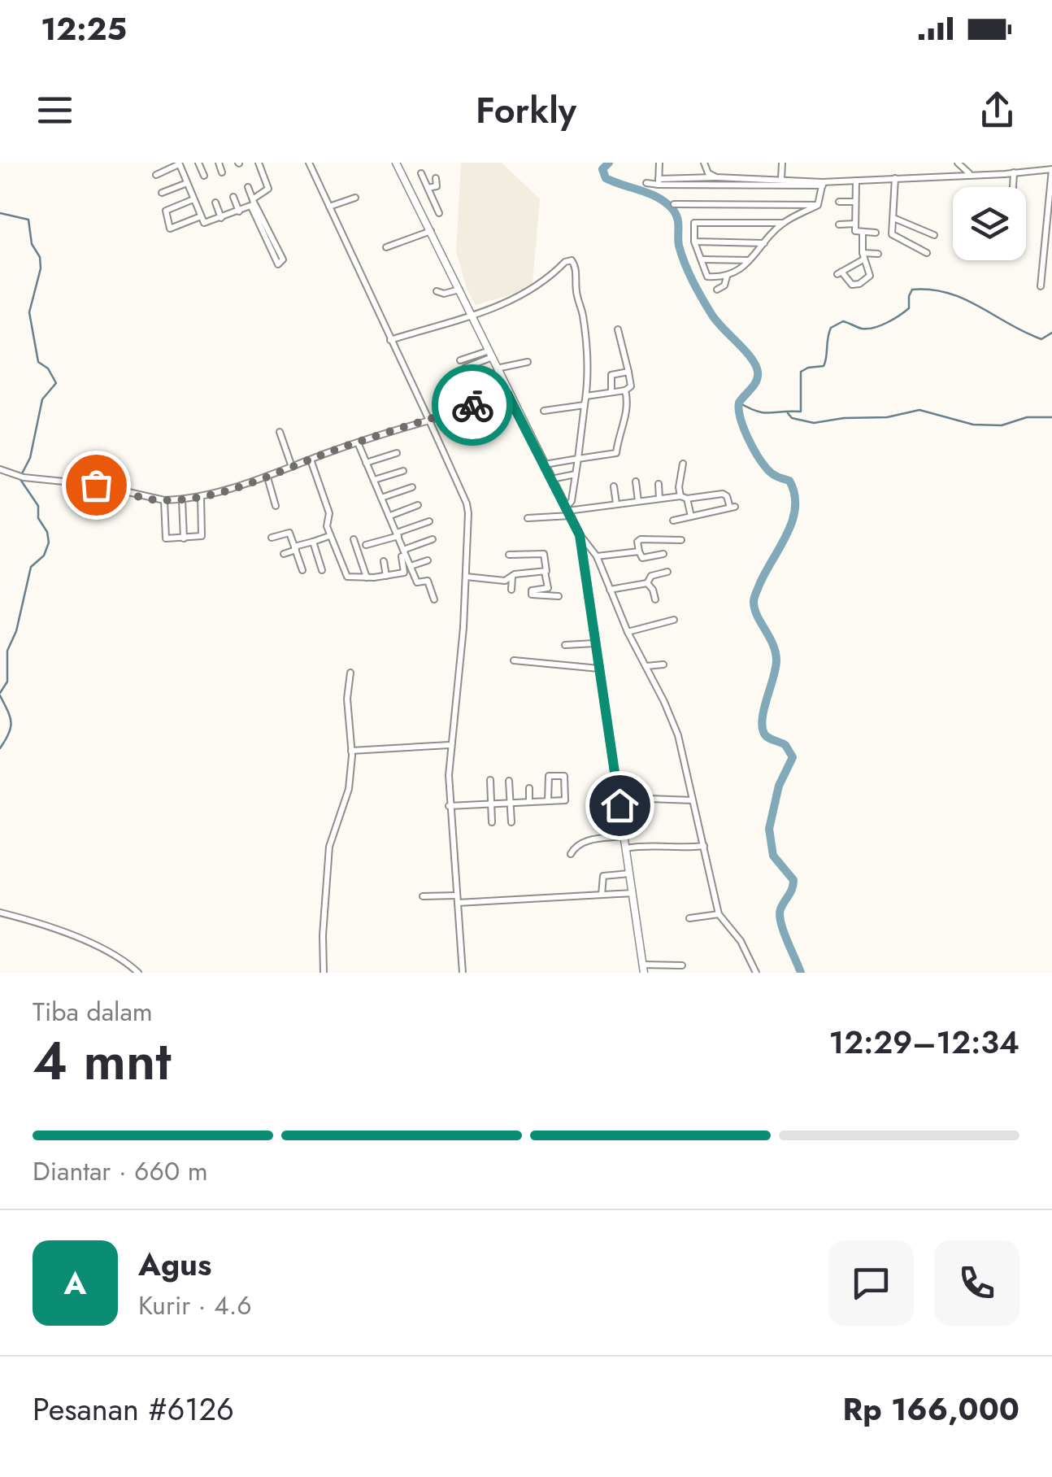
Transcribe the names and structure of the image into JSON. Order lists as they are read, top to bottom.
{
  "page": {
    "status": "12:25",
    "header": "Forkly",
    "heading": ["4 mnt", "Tiba dalam", "12:29–12:34"],
    "panel": [
      "Agus",
      "Kurir · 4.6",
      "Pesanan #6126",
      "Rp 166,000"
    ],
    "bar": "Diantar · 660 m",
    "round": "A"
  }
}
